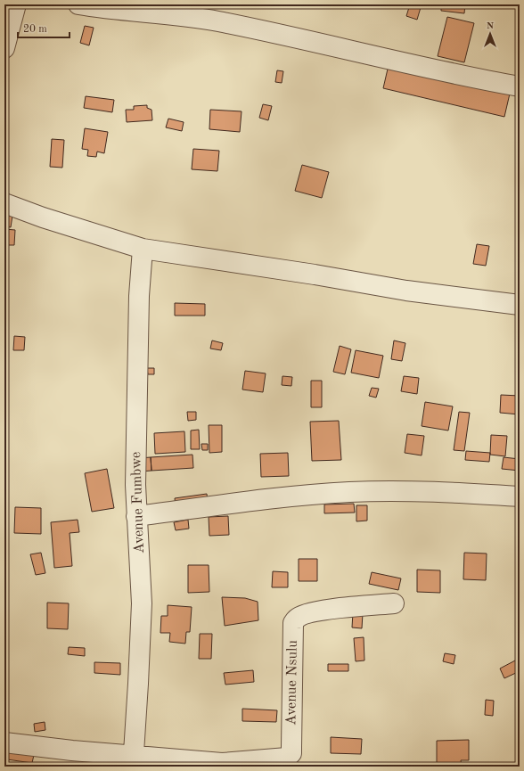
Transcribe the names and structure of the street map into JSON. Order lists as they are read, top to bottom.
{
  "streets": {
    "street": ["Avenue Fumbwe", "Avenue Nsulu"]
  },
  "scale_bar": "20 m",
  "north": "top"
}
